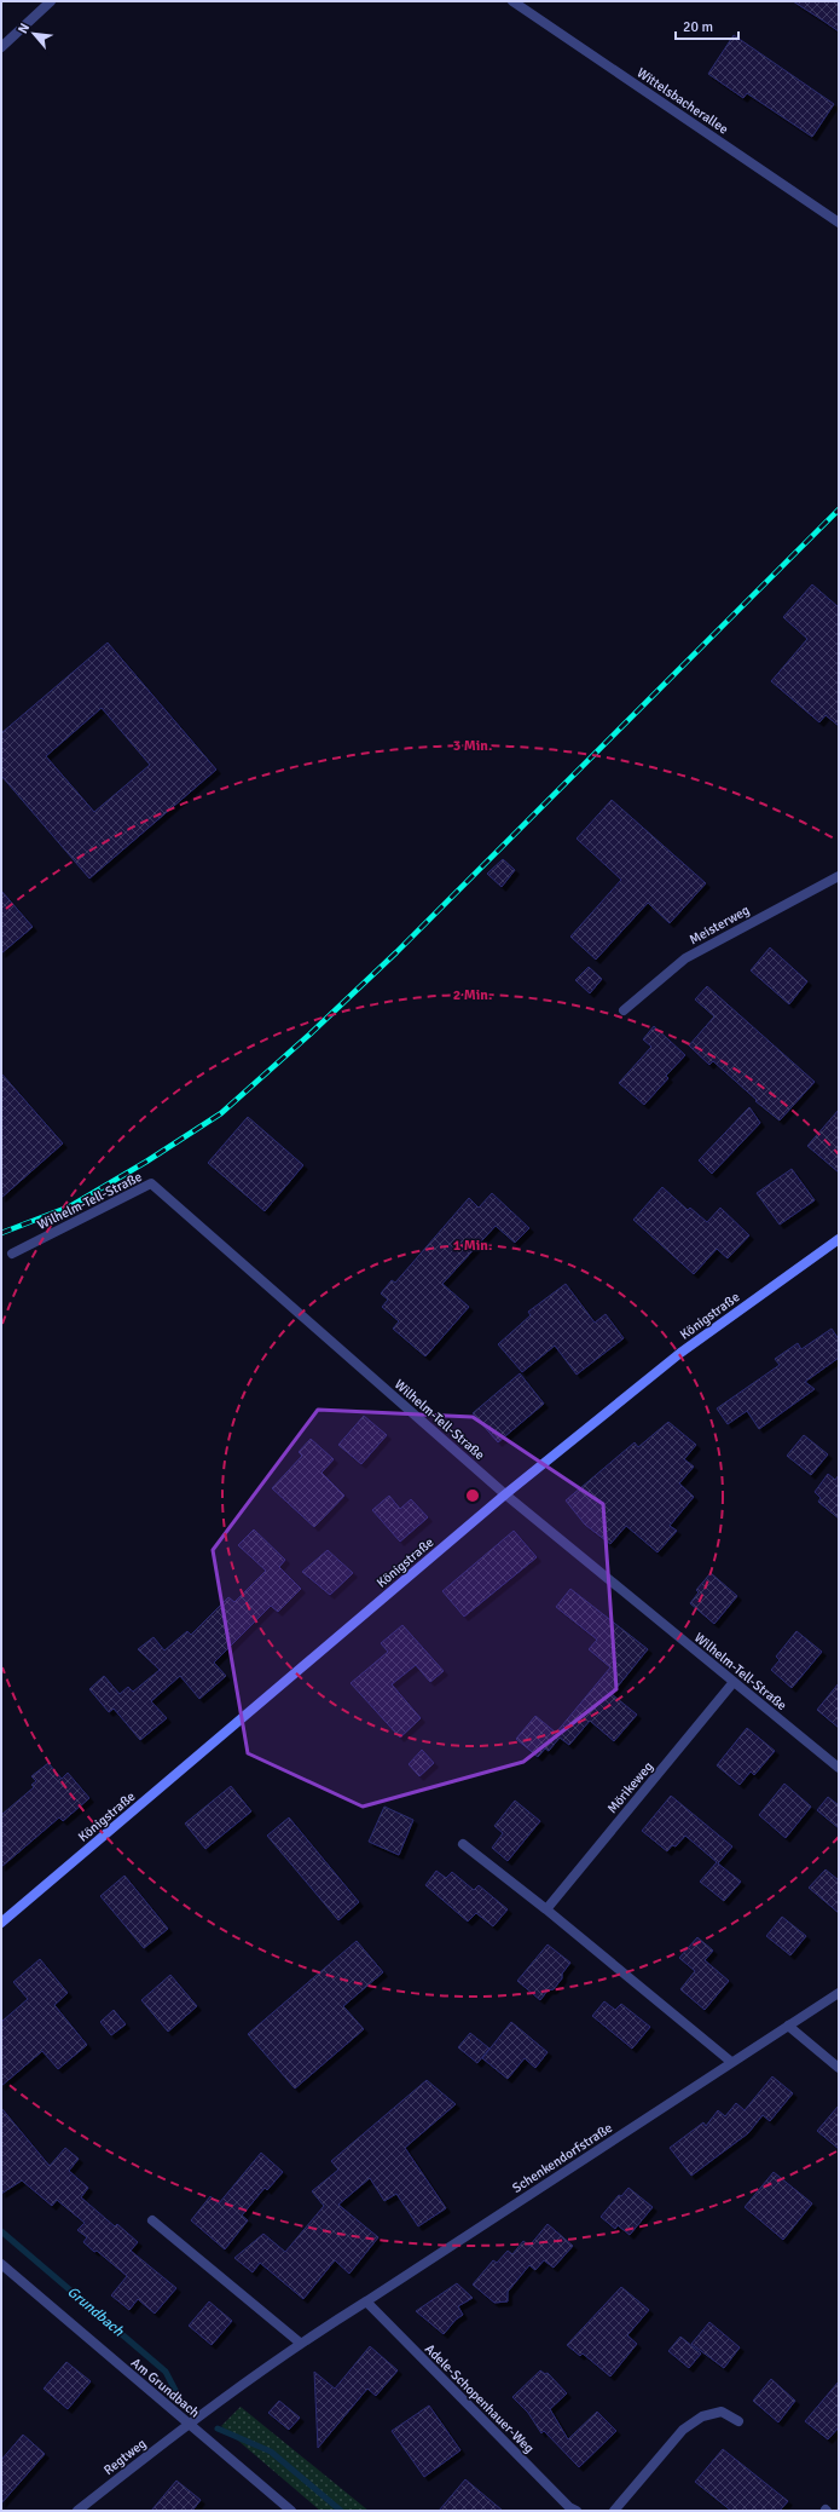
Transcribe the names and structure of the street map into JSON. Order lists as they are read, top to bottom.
{
  "streets": {
    "main road": ["Königstraße"],
    "street": [
      "Wittelsbacherallee",
      "Meisterweg",
      "Wilhelm-Tell-Straße",
      "Mörikeweg",
      "Schenkendorfstraße",
      "Am Grundbach",
      "Adele-Schopenhauer-Weg",
      "Regtweg"
    ]
  },
  "crossings": [
    ["Wilhelm-Tell-Straße", "Königstraße"],
    ["Wilhelm-Tell-Straße", "Mörikeweg"],
    ["Schenkendorfstraße", "Am Grundbach"],
    ["Schenkendorfstraße", "Adele-Schopenhauer-Weg"],
    ["Schenkendorfstraße", "Regtweg"],
    ["Am Grundbach", "Regtweg"]
  ],
  "water": ["Grundbach"],
  "scale_bar": "20 m",
  "north": "top left",
  "rings": ["3 Min.", "2 Min.", "1 Min."]
}
